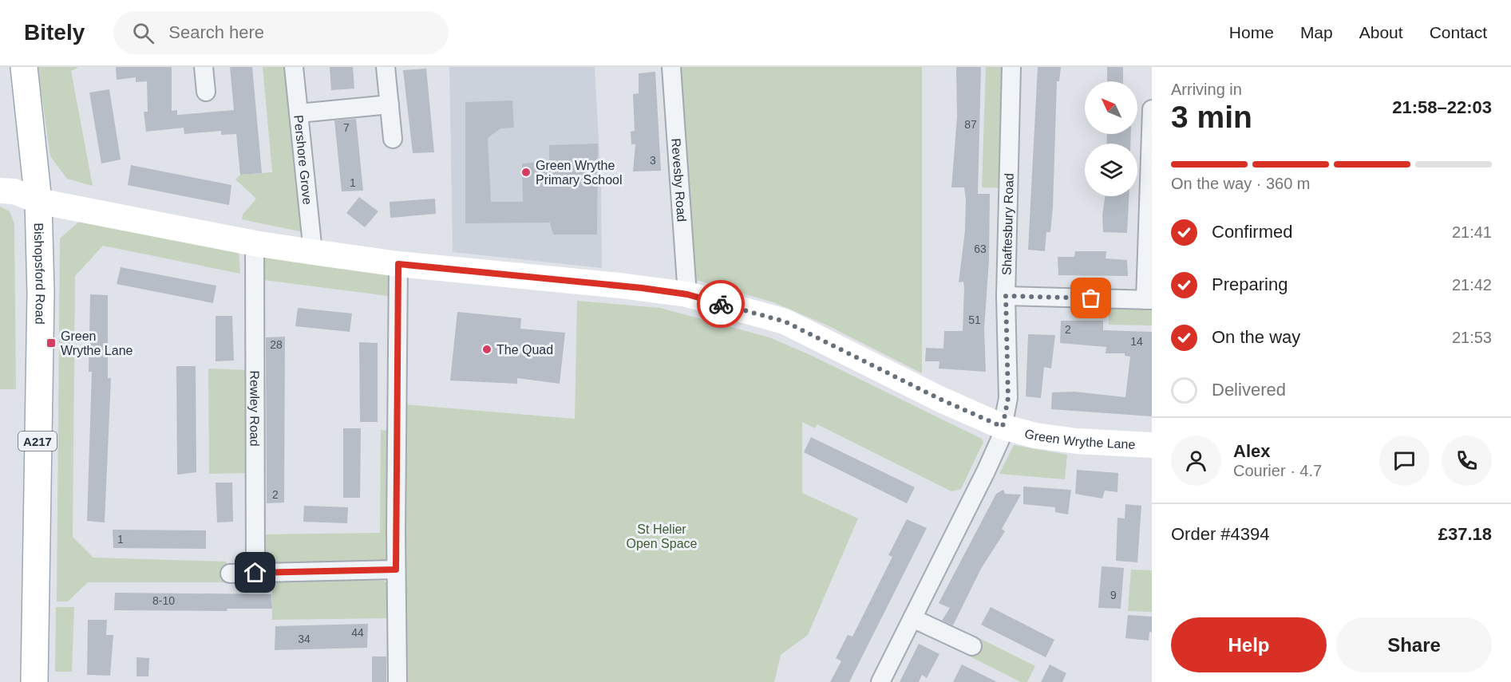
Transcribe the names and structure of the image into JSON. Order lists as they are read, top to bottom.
{
  "streets": {
    "main road": ["Bishopsford Road", "A217"],
    "street": [
      "Pershore Grove",
      "Revesby Road",
      "Shaftesbury Road",
      "Rewley Road",
      "Green Wrythe Lane"
    ]
  },
  "crossings": [
    ["Pershore Grove", "Green Wrythe Lane"],
    ["Revesby Road", "Green Wrythe Lane"],
    ["Shaftesbury Road", "Green Wrythe Lane"],
    ["Bishopsford Road", "Green Wrythe Lane"],
    ["Rewley Road", "Green Wrythe Lane"]
  ],
  "parks": ["St Helier Open Space"],
  "places": {
    "other": ["Green Wrythe Primary School", "The Quad"],
    "transit": ["Green Wrythe Lane"]
  },
  "house_numbers": [
    "87",
    "7",
    "3",
    "1",
    "63",
    "51",
    "2",
    "14",
    "28",
    "2",
    "1",
    "9",
    "8-10",
    "44",
    "34"
  ],
  "north": "top left",
  "page": {
    "header": "Bitely",
    "search": "Search here",
    "nav": [
      "Home",
      "Map",
      "About",
      "Contact"
    ],
    "heading": ["3 min", "Arriving in", "21:58–22:03"],
    "panel": [
      "Alex",
      "Courier · 4.7",
      "Order #4394",
      "£37.18"
    ],
    "bar": "On the way · 360 m",
    "list": [
      ["Confirmed", "21:41"],
      ["Preparing", "21:42"],
      ["On the way", "21:53"],
      "Delivered"
    ],
    "buttons": ["Help", "Share"]
  }
}
